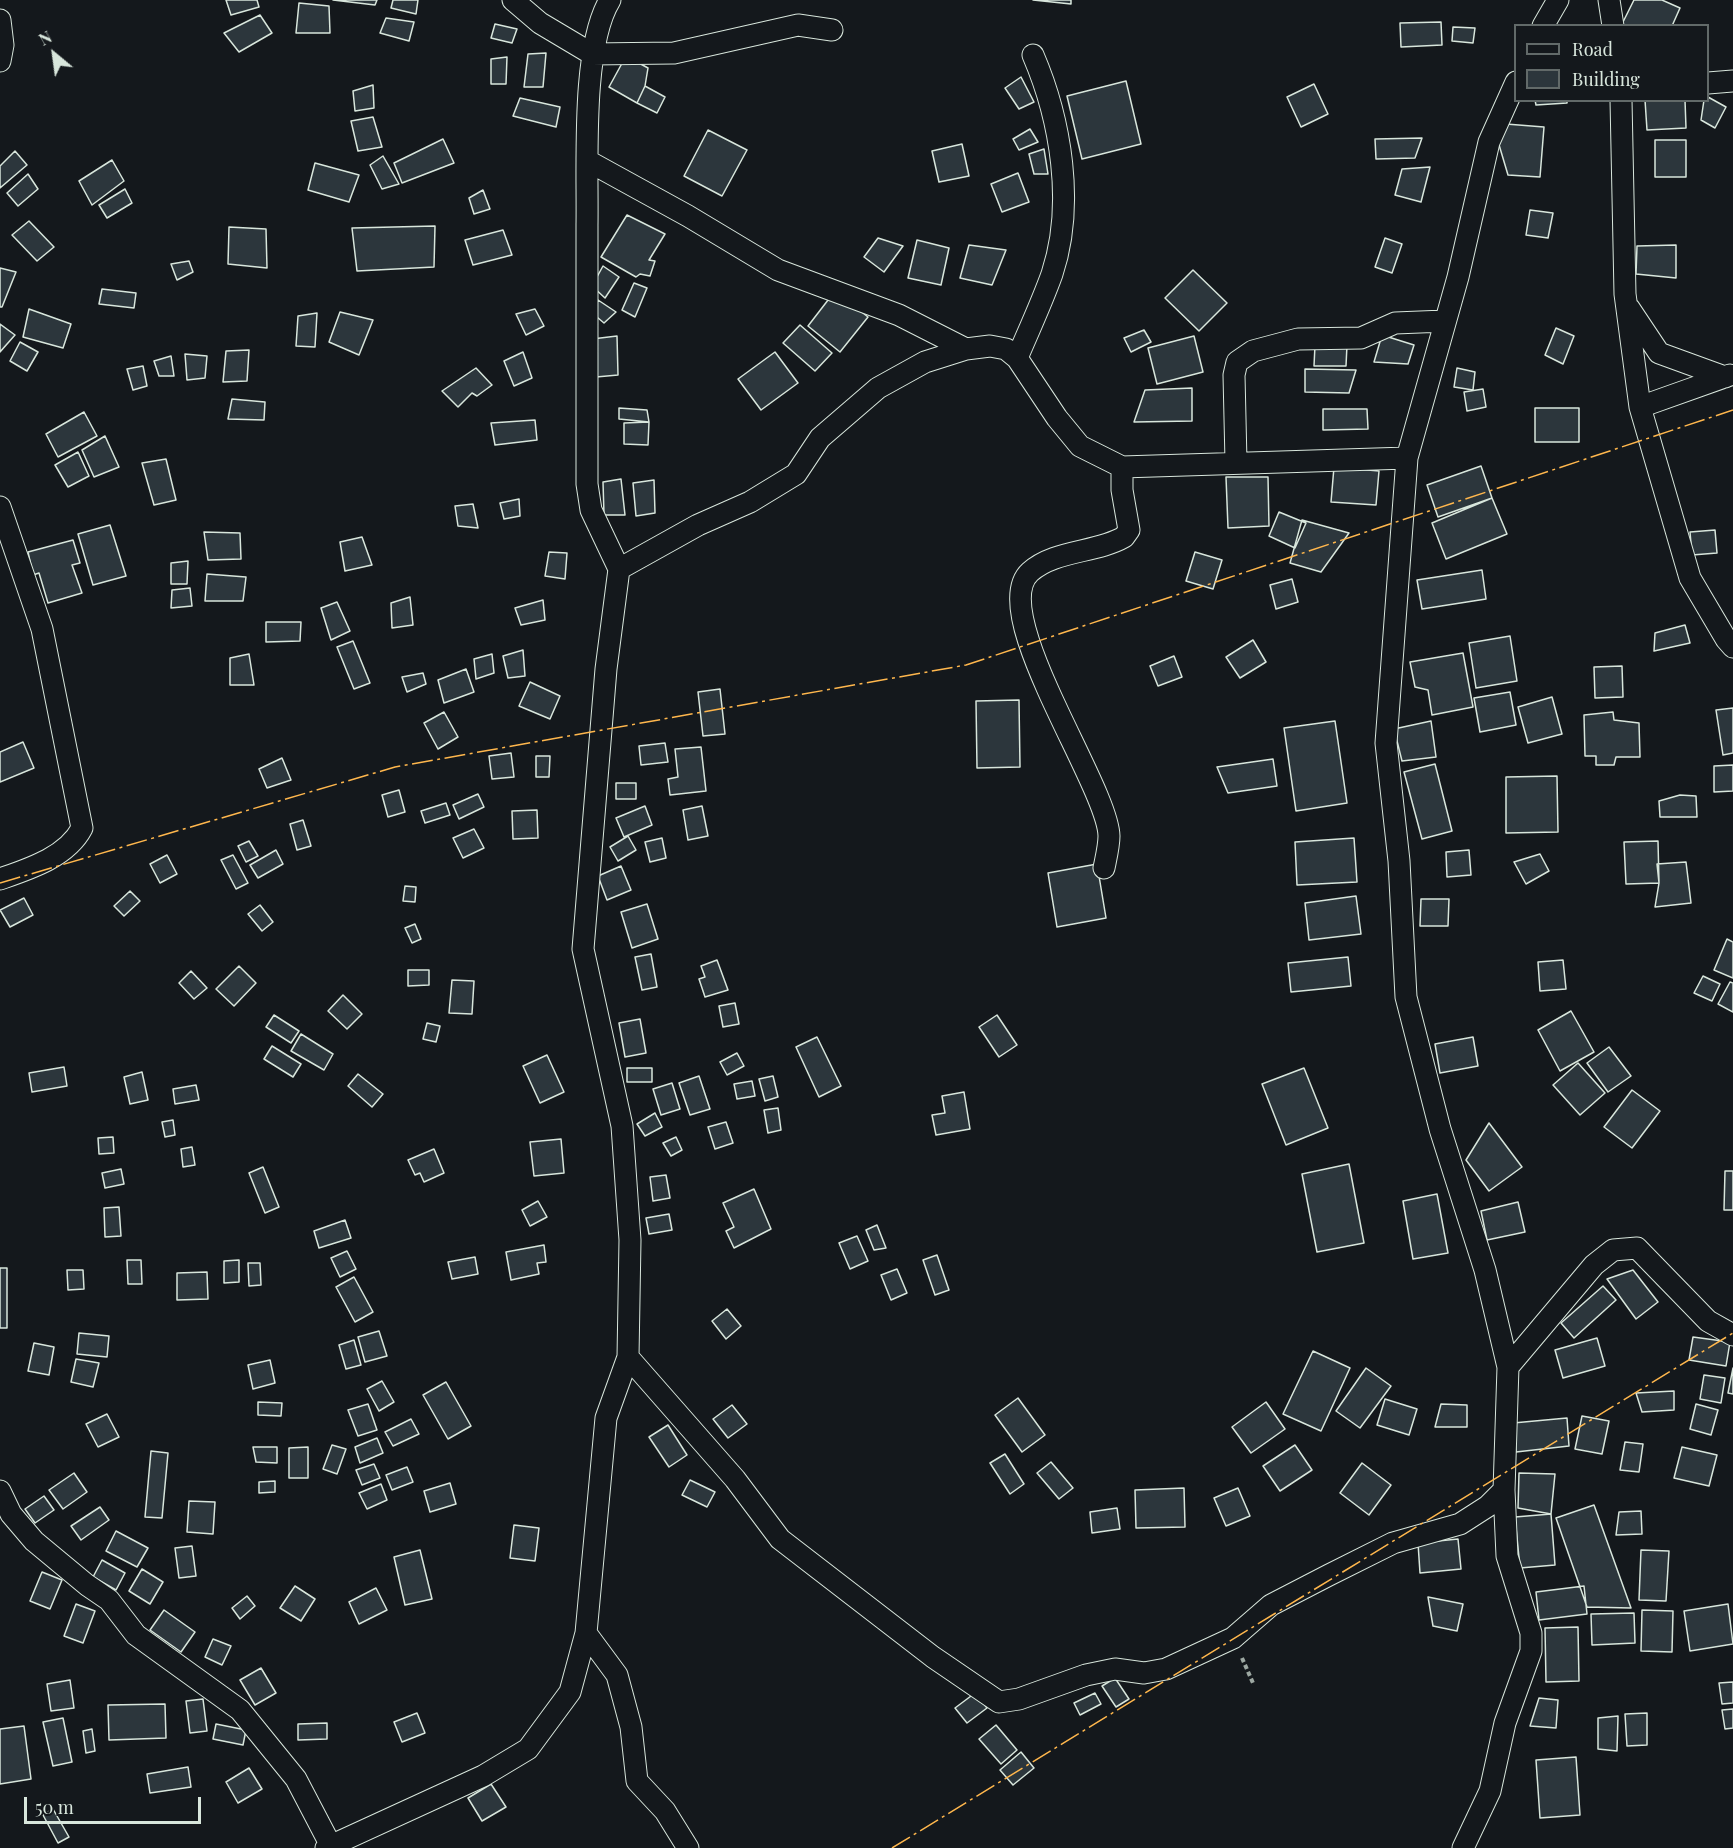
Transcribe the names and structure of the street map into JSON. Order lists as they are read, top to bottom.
{
  "legend": ["Road", "Building"],
  "scale_bar": "50 m",
  "north": "top left"
}
